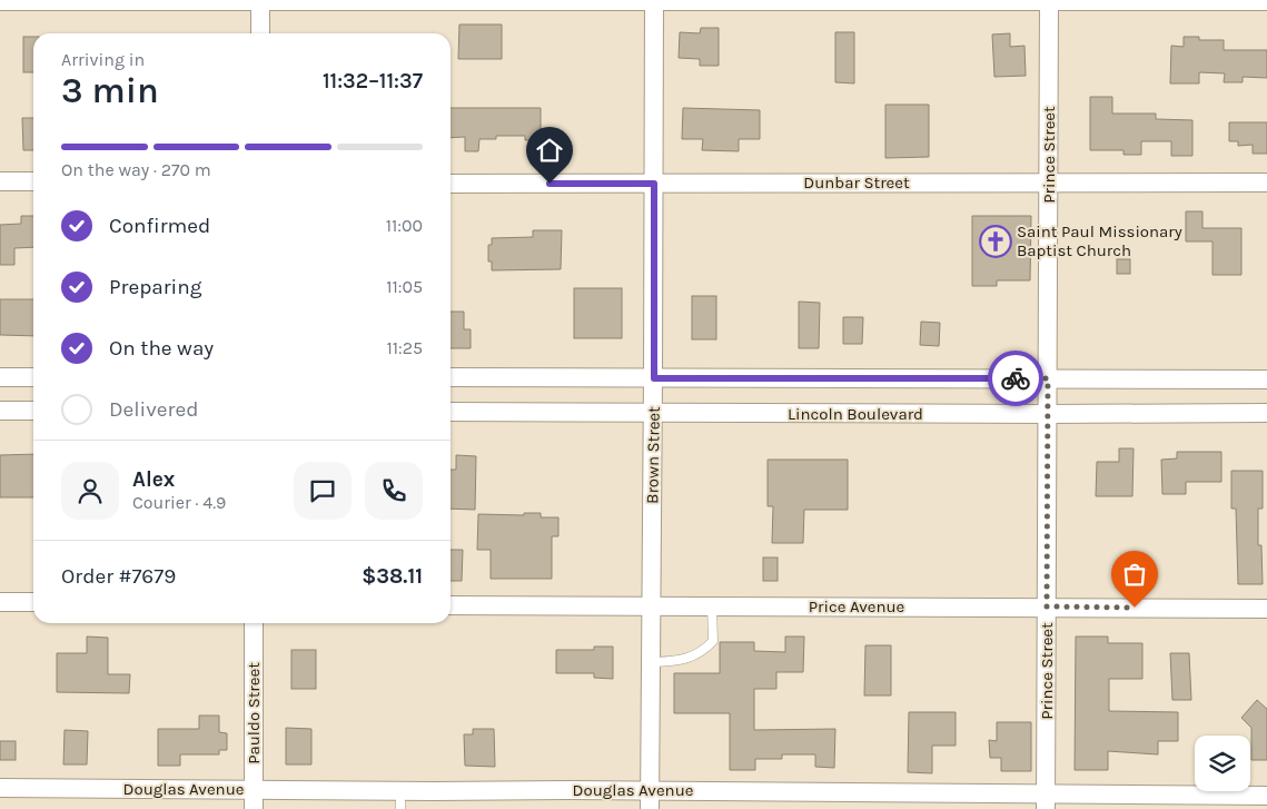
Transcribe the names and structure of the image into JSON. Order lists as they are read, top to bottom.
{
  "streets": {
    "street": [
      "Prince Street",
      "Dunbar Street",
      "Lincoln Boulevard",
      "Brown Street",
      "Price Avenue",
      "Pauldo Street",
      "Douglas Avenue"
    ]
  },
  "crossings": [
    ["Prince Street", "Dunbar Street"],
    ["Prince Street", "Lincoln Boulevard"],
    ["Prince Street", "Price Avenue"],
    ["Prince Street", "Douglas Avenue"],
    ["Dunbar Street", "Brown Street"],
    ["Lincoln Boulevard", "Brown Street"],
    ["Brown Street", "Price Avenue"],
    ["Brown Street", "Douglas Avenue"],
    ["Pauldo Street", "Douglas Avenue"]
  ],
  "places": {
    "church": ["Saint Paul Missionary Baptist Church"]
  },
  "page": {
    "heading": ["3 min", "Arriving in", "11:32–11:37"],
    "panel": [
      "Alex",
      "Courier · 4.9",
      "Order #7679",
      "$38.11"
    ],
    "bar": "On the way · 270 m",
    "list": [
      ["Confirmed", "11:00"],
      ["Preparing", "11:05"],
      ["On the way", "11:25"],
      "Delivered"
    ]
  }
}
